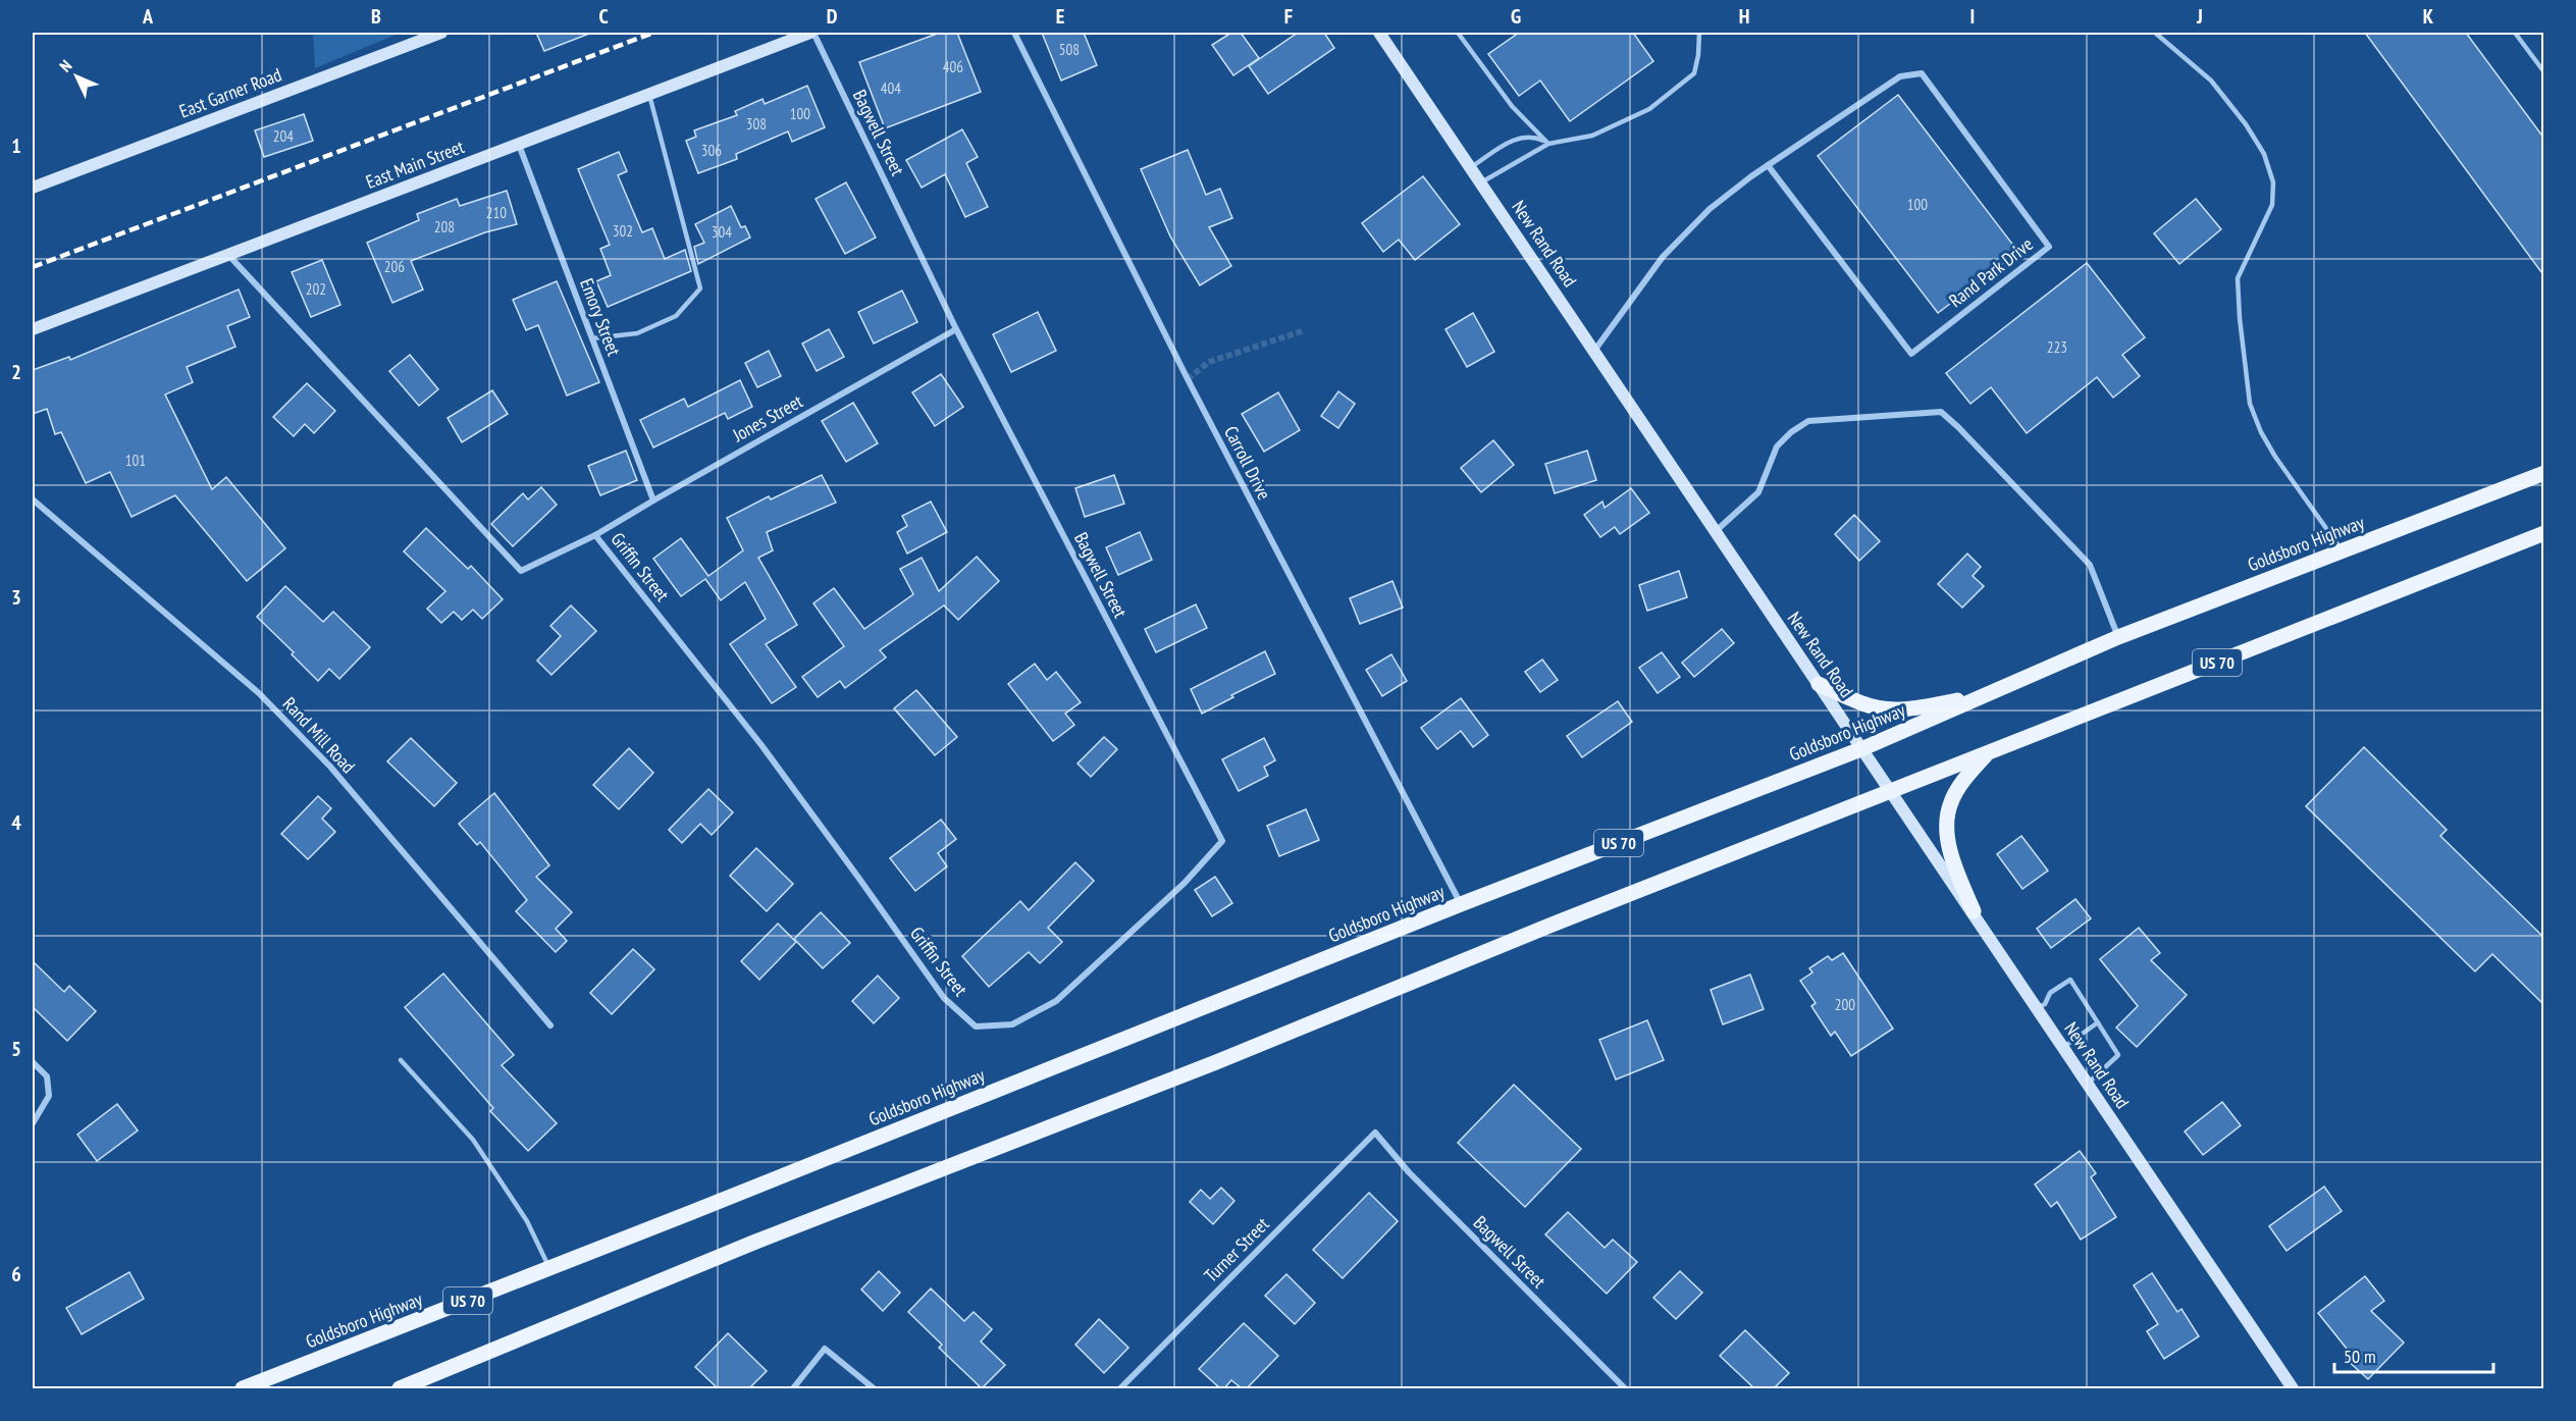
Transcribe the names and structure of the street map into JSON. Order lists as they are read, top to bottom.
{
  "streets": {
    "main road": ["Goldsboro Highway", "US 70"],
    "street": [
      "East Garner Road",
      "Bagwell Street",
      "East Main Street",
      "New Rand Road",
      "Rand Park Drive",
      "Emory Street",
      "Jones Street",
      "Carroll Drive",
      "Griffin Street",
      "Rand Mill Road",
      "Turner Street"
    ]
  },
  "crossings": [
    ["Bagwell Street", "East Main Street"],
    ["Bagwell Street", "Jones Street"],
    ["Bagwell Street", "Griffin Street"],
    ["Bagwell Street", "Turner Street"],
    ["East Main Street", "Emory Street"],
    ["East Main Street", "Griffin Street"],
    ["New Rand Road", "Rand Park Drive"],
    ["New Rand Road", "Goldsboro Highway"],
    ["New Rand Road", "US 70"],
    ["Emory Street", "Jones Street"],
    ["Jones Street", "Griffin Street"],
    ["Carroll Drive", "Goldsboro Highway"]
  ],
  "house_numbers": [
    "508",
    "406",
    "404",
    "100",
    "308",
    "204",
    "306",
    "100",
    "210",
    "208",
    "302",
    "304",
    "206",
    "202",
    "223",
    "101",
    "200"
  ],
  "scale_bar": "50 m",
  "north": "top left",
  "grid": {
    "columns": [
      "A",
      "B",
      "C",
      "D",
      "E",
      "F",
      "G",
      "H",
      "I",
      "J",
      "K"
    ],
    "rows": [
      "1",
      "2",
      "3",
      "4",
      "5",
      "6"
    ]
  }
}
